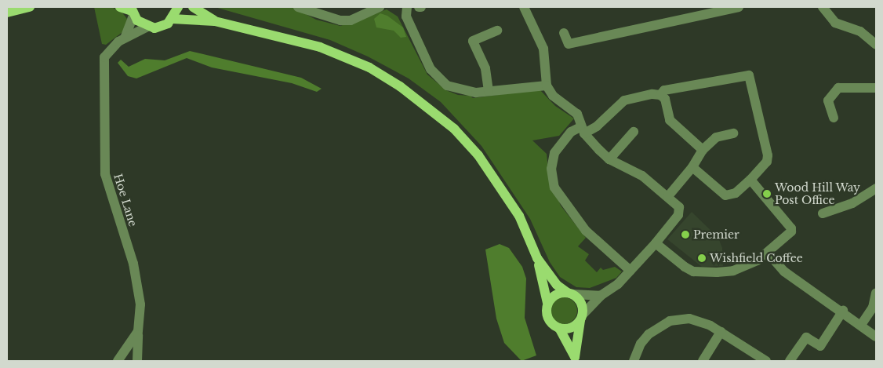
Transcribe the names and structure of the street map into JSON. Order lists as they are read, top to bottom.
{
  "streets": {
    "street": ["Hoe Lane"]
  },
  "places": ["Wood Hill Way Post Office", "Premier", "Wishfield Coffee"]
}
